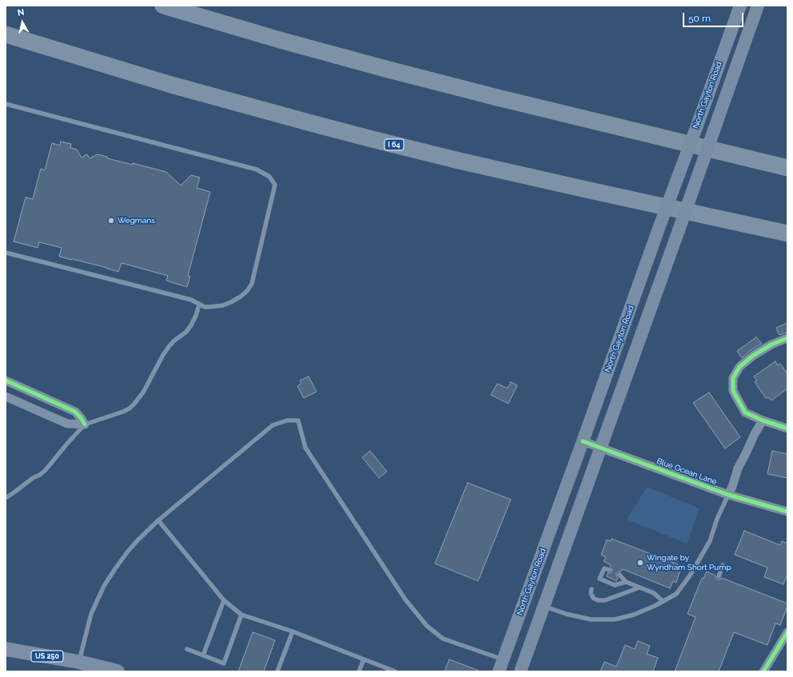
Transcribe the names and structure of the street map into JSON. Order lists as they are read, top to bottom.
{
  "streets": {
    "highway": ["I 64"],
    "main road": ["North Gayton Road", "US 250"],
    "street": ["Blue Ocean Lane"]
  },
  "crossings": [
    ["North Gayton Road", "Blue Ocean Lane"]
  ],
  "places": ["Wegmans", "Wingate by Wyndham Short Pump"],
  "scale_bar": "50 m",
  "north": "top"
}
